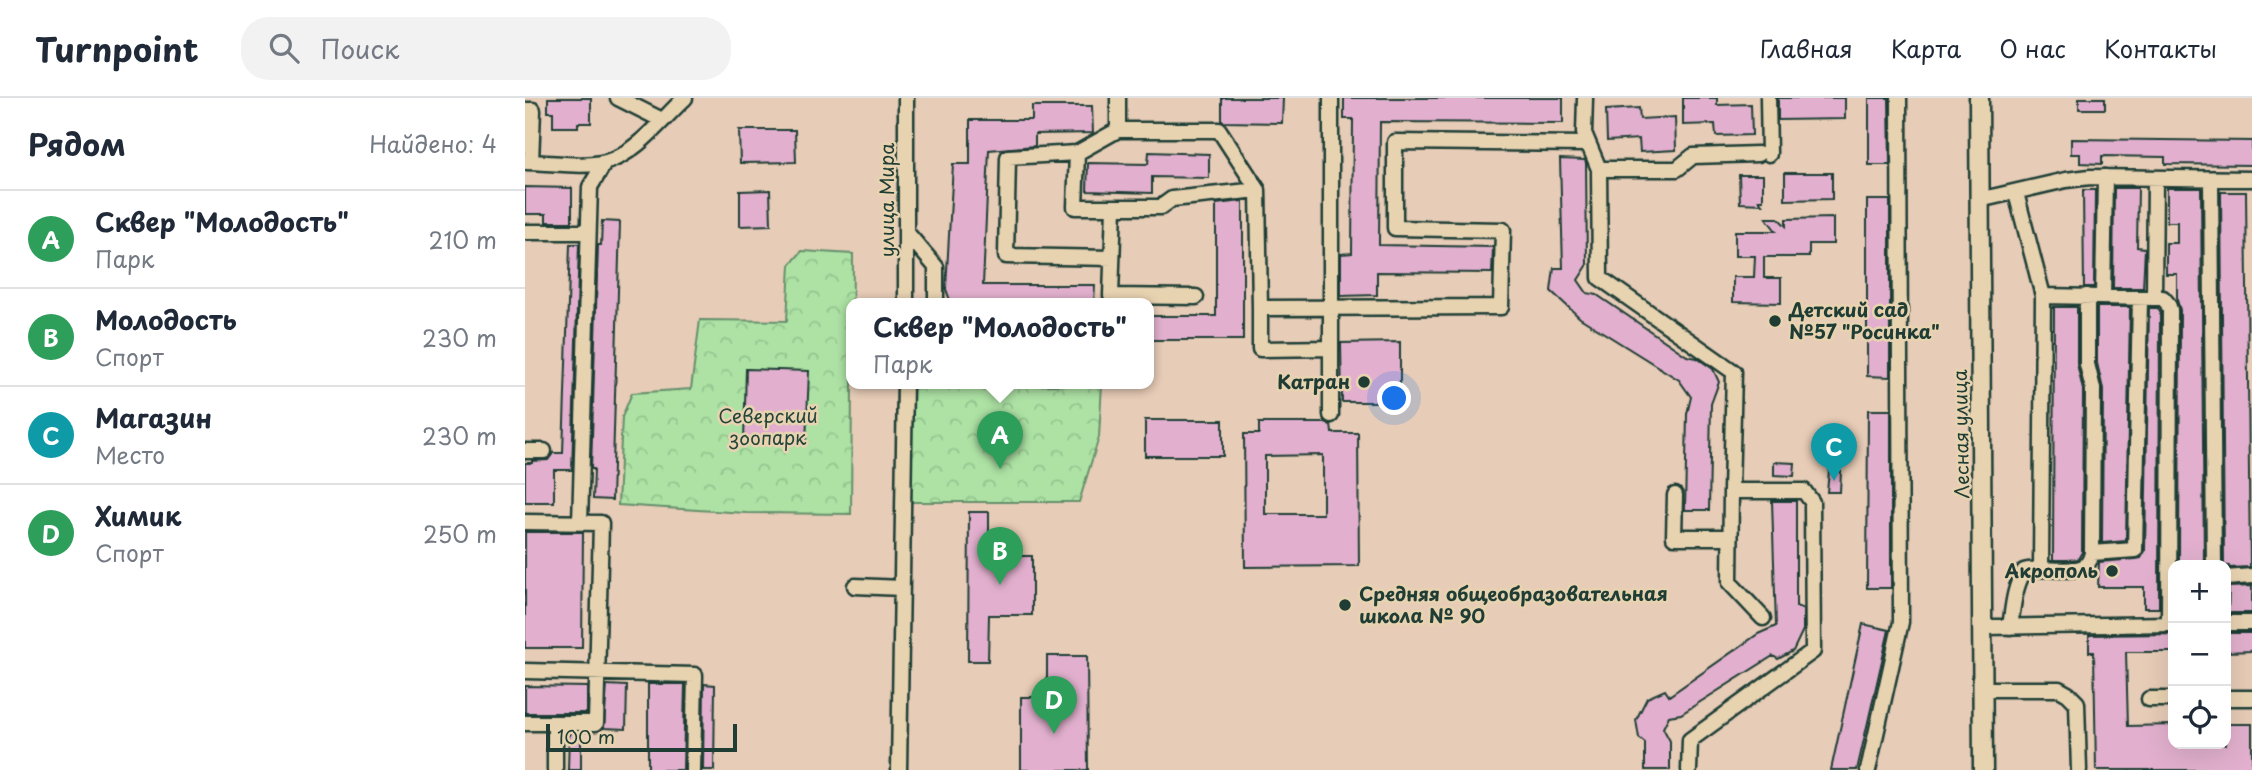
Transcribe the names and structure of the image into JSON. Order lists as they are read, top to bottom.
{
  "streets": {
    "main road": ["Лесная улица"],
    "street": ["улица Мира"]
  },
  "parks": ["Северский зоопарк"],
  "places": [
    "Детский сад №57 \"Росинка\"",
    "Катран",
    "Акрополь",
    "Средняя общеобразовательная школа № 90"
  ],
  "scale_bar": "100 m",
  "page": {
    "header": "Turnpoint",
    "search": "Поиск",
    "nav": [
      "Главная",
      "Карта",
      "О нас",
      "Контакты"
    ],
    "heading": ["Рядом", "Найдено: 4"],
    "list": [
      {
        "mark": "A",
        "name": "Сквер \"Молодость\"",
        "note": "Парк",
        "value": "210 m"
      },
      {
        "mark": "B",
        "name": "Молодость",
        "note": "Спорт",
        "value": "230 m"
      },
      {
        "mark": "C",
        "name": "Магазин",
        "note": "Место",
        "value": "230 m"
      },
      {
        "mark": "D",
        "name": "Химик",
        "note": "Спорт",
        "value": "250 m"
      }
    ],
    "popup": ["Сквер \"Молодость\"", "Парк"],
    "pins": [
      "A",
      "C",
      "B",
      "D"
    ],
    "map_buttons": ["+", "−"],
    "scale": "100 m"
  }
}
